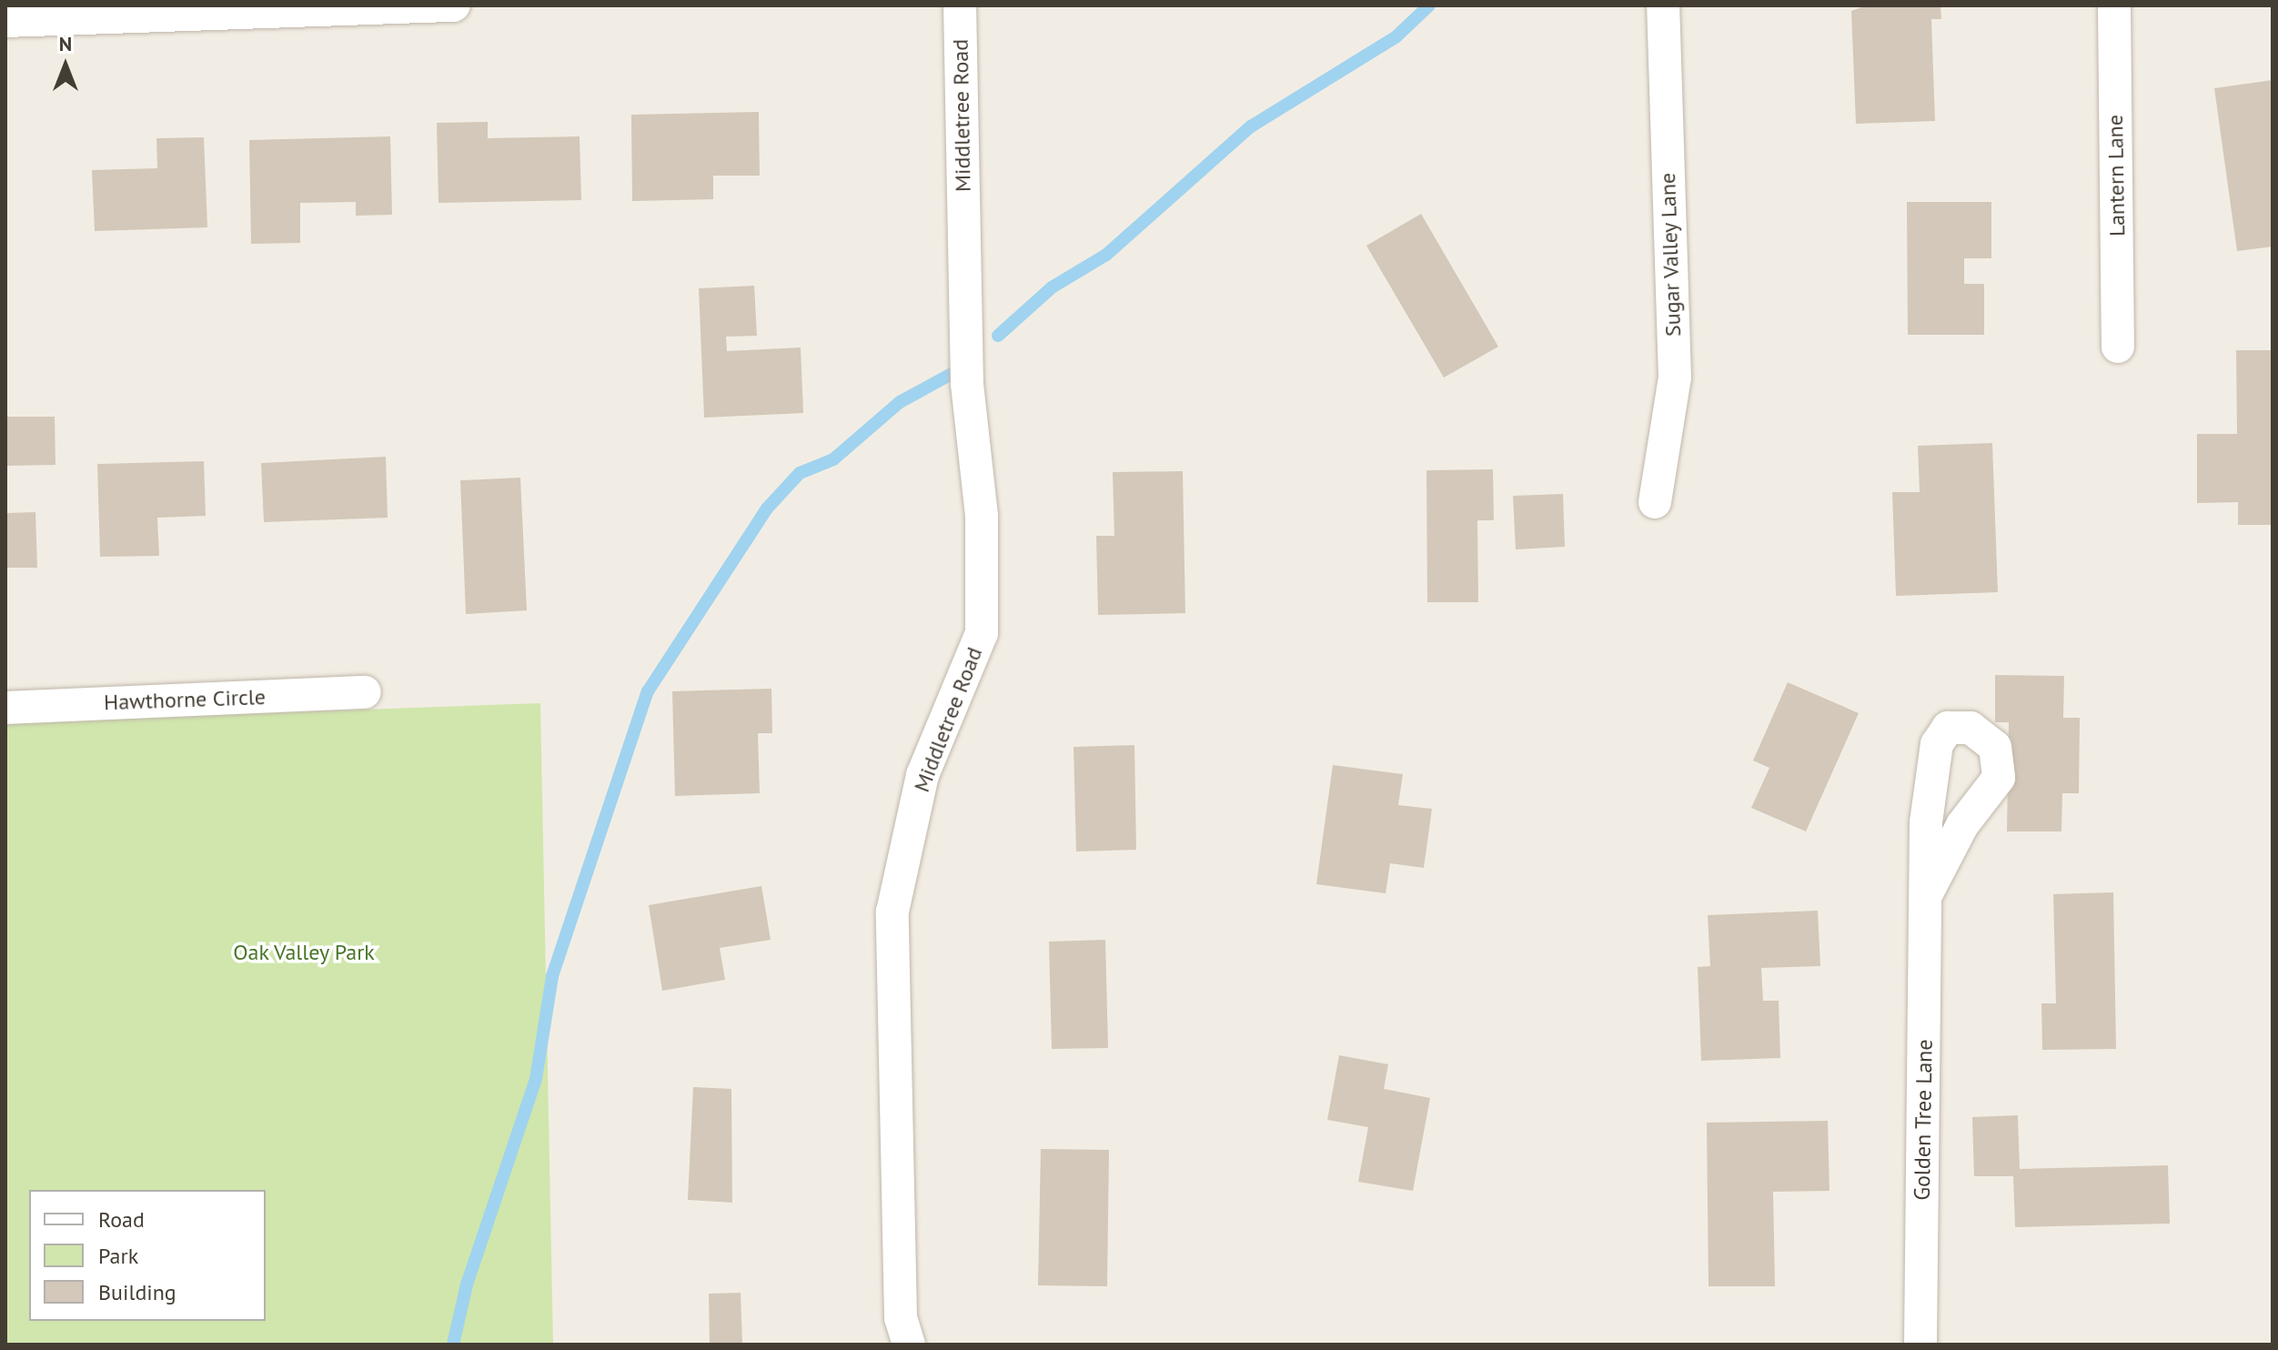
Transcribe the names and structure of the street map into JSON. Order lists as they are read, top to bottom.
{
  "streets": {
    "street": [
      "Middletree Road",
      "Lantern Lane",
      "Sugar Valley Lane",
      "Hawthorne Circle",
      "Golden Tree Lane"
    ]
  },
  "parks": ["Oak Valley Park"],
  "legend": ["Road", "Park", "Building"],
  "north": "top"
}
